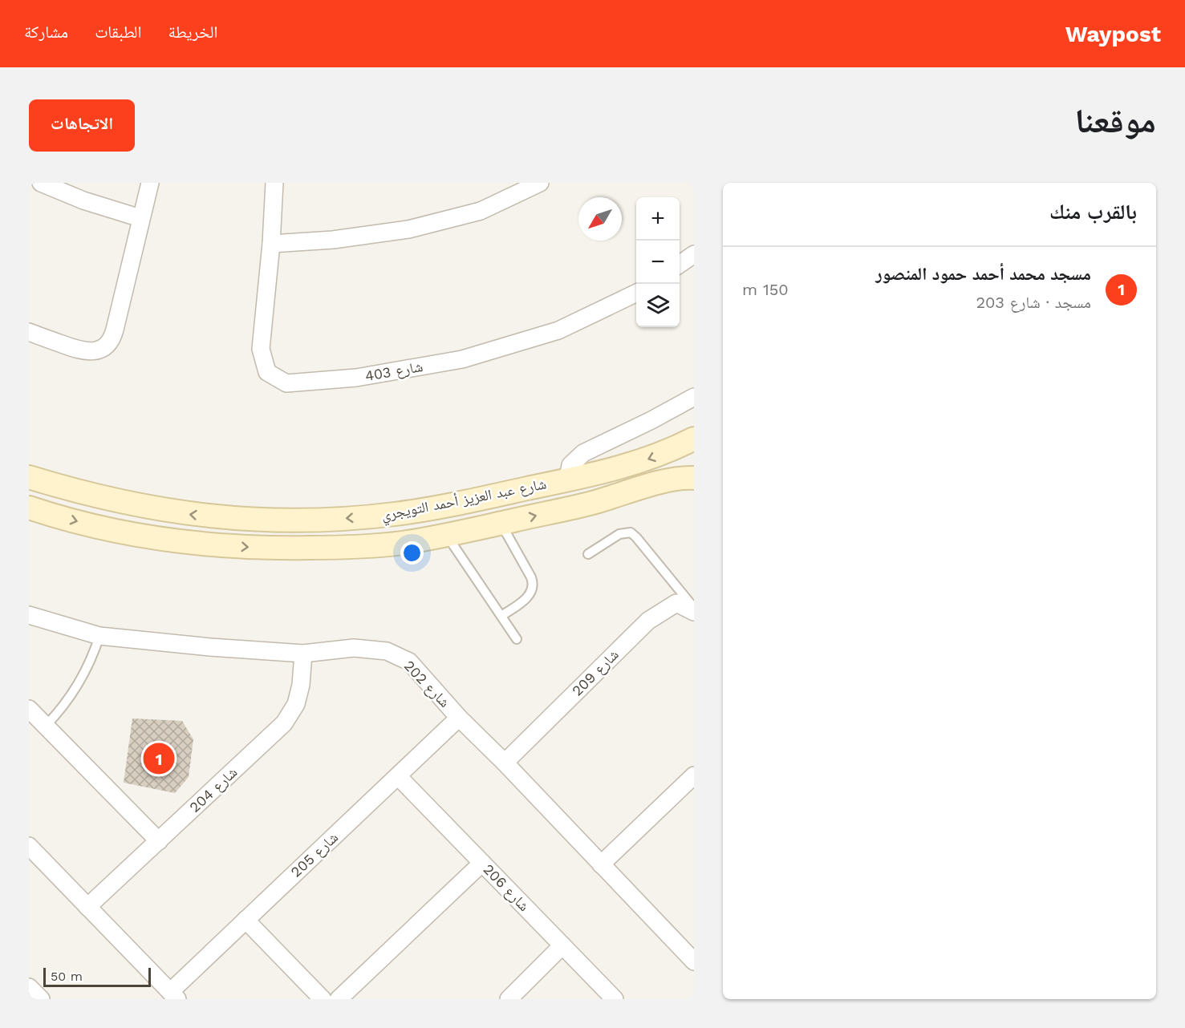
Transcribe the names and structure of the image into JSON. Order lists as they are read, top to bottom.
{
  "streets": {
    "street": [
      "شارع 403",
      "شارع عبد العزيز أحمد التويجري",
      "شارع 209",
      "شارع 202",
      "شارع 204",
      "شارع 205",
      "شارع 206"
    ]
  },
  "crossings": [
    ["شارع 209", "شارع 202"],
    ["شارع 202", "شارع 204"],
    ["شارع 202", "شارع 205"],
    ["شارع 205", "شارع 206"]
  ],
  "scale_bar": "50 m",
  "north": "bottom left",
  "page": {
    "header": "Waypost",
    "nav": ["الخريطة", "الطبقات", "مشاركة"],
    "title": "موقعنا",
    "buttons": "الاتجاهات",
    "heading": "بالقرب منك",
    "map_buttons": ["+", "−"],
    "list": [
      {
        "mark": "1",
        "name": "مسجد محمد أحمد حمود المنصور",
        "note": "مسجد · شارع 203",
        "value": "150 m"
      }
    ],
    "pins": "1",
    "scale": "50 m"
  }
}
